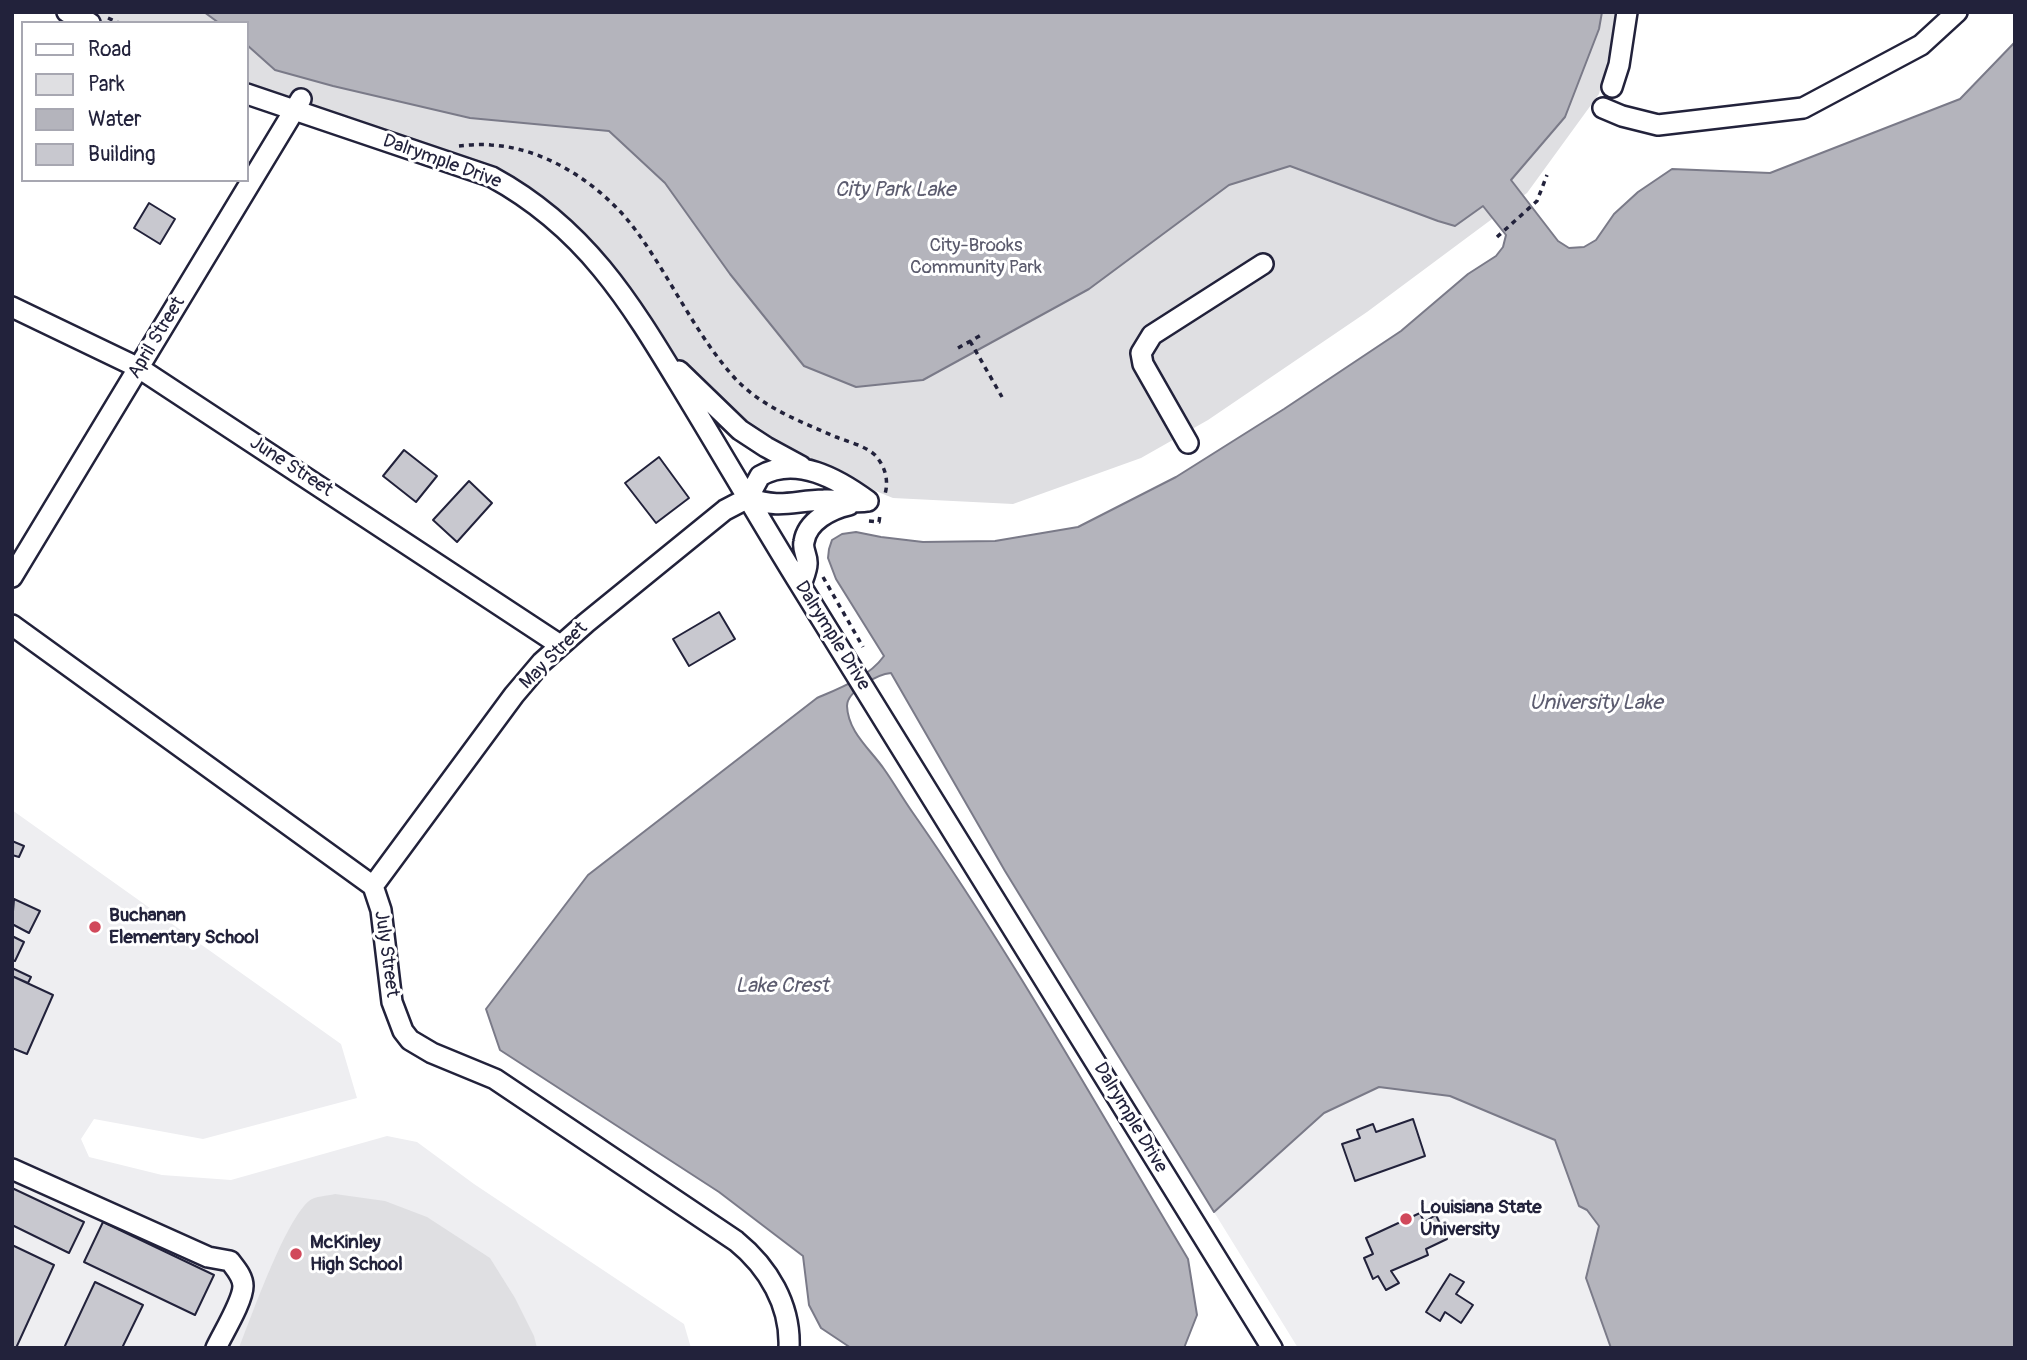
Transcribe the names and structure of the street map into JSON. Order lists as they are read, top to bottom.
{
  "streets": {
    "street": [
      "Dalrymple Drive",
      "April Street",
      "June Street",
      "May Street",
      "July Street"
    ]
  },
  "crossings": [
    ["Dalrymple Drive", "April Street"],
    ["Dalrymple Drive", "May Street"],
    ["April Street", "June Street"],
    ["June Street", "May Street"],
    ["May Street", "July Street"]
  ],
  "water": ["City Park Lake", "University Lake", "Lake Crest"],
  "parks": ["City-Brooks Community Park"],
  "places": ["Buchanan Elementary School", "Louisiana State University", "McKinley High School"],
  "legend": [
    "Road",
    "Park",
    "Water",
    "Building"
  ]
}
